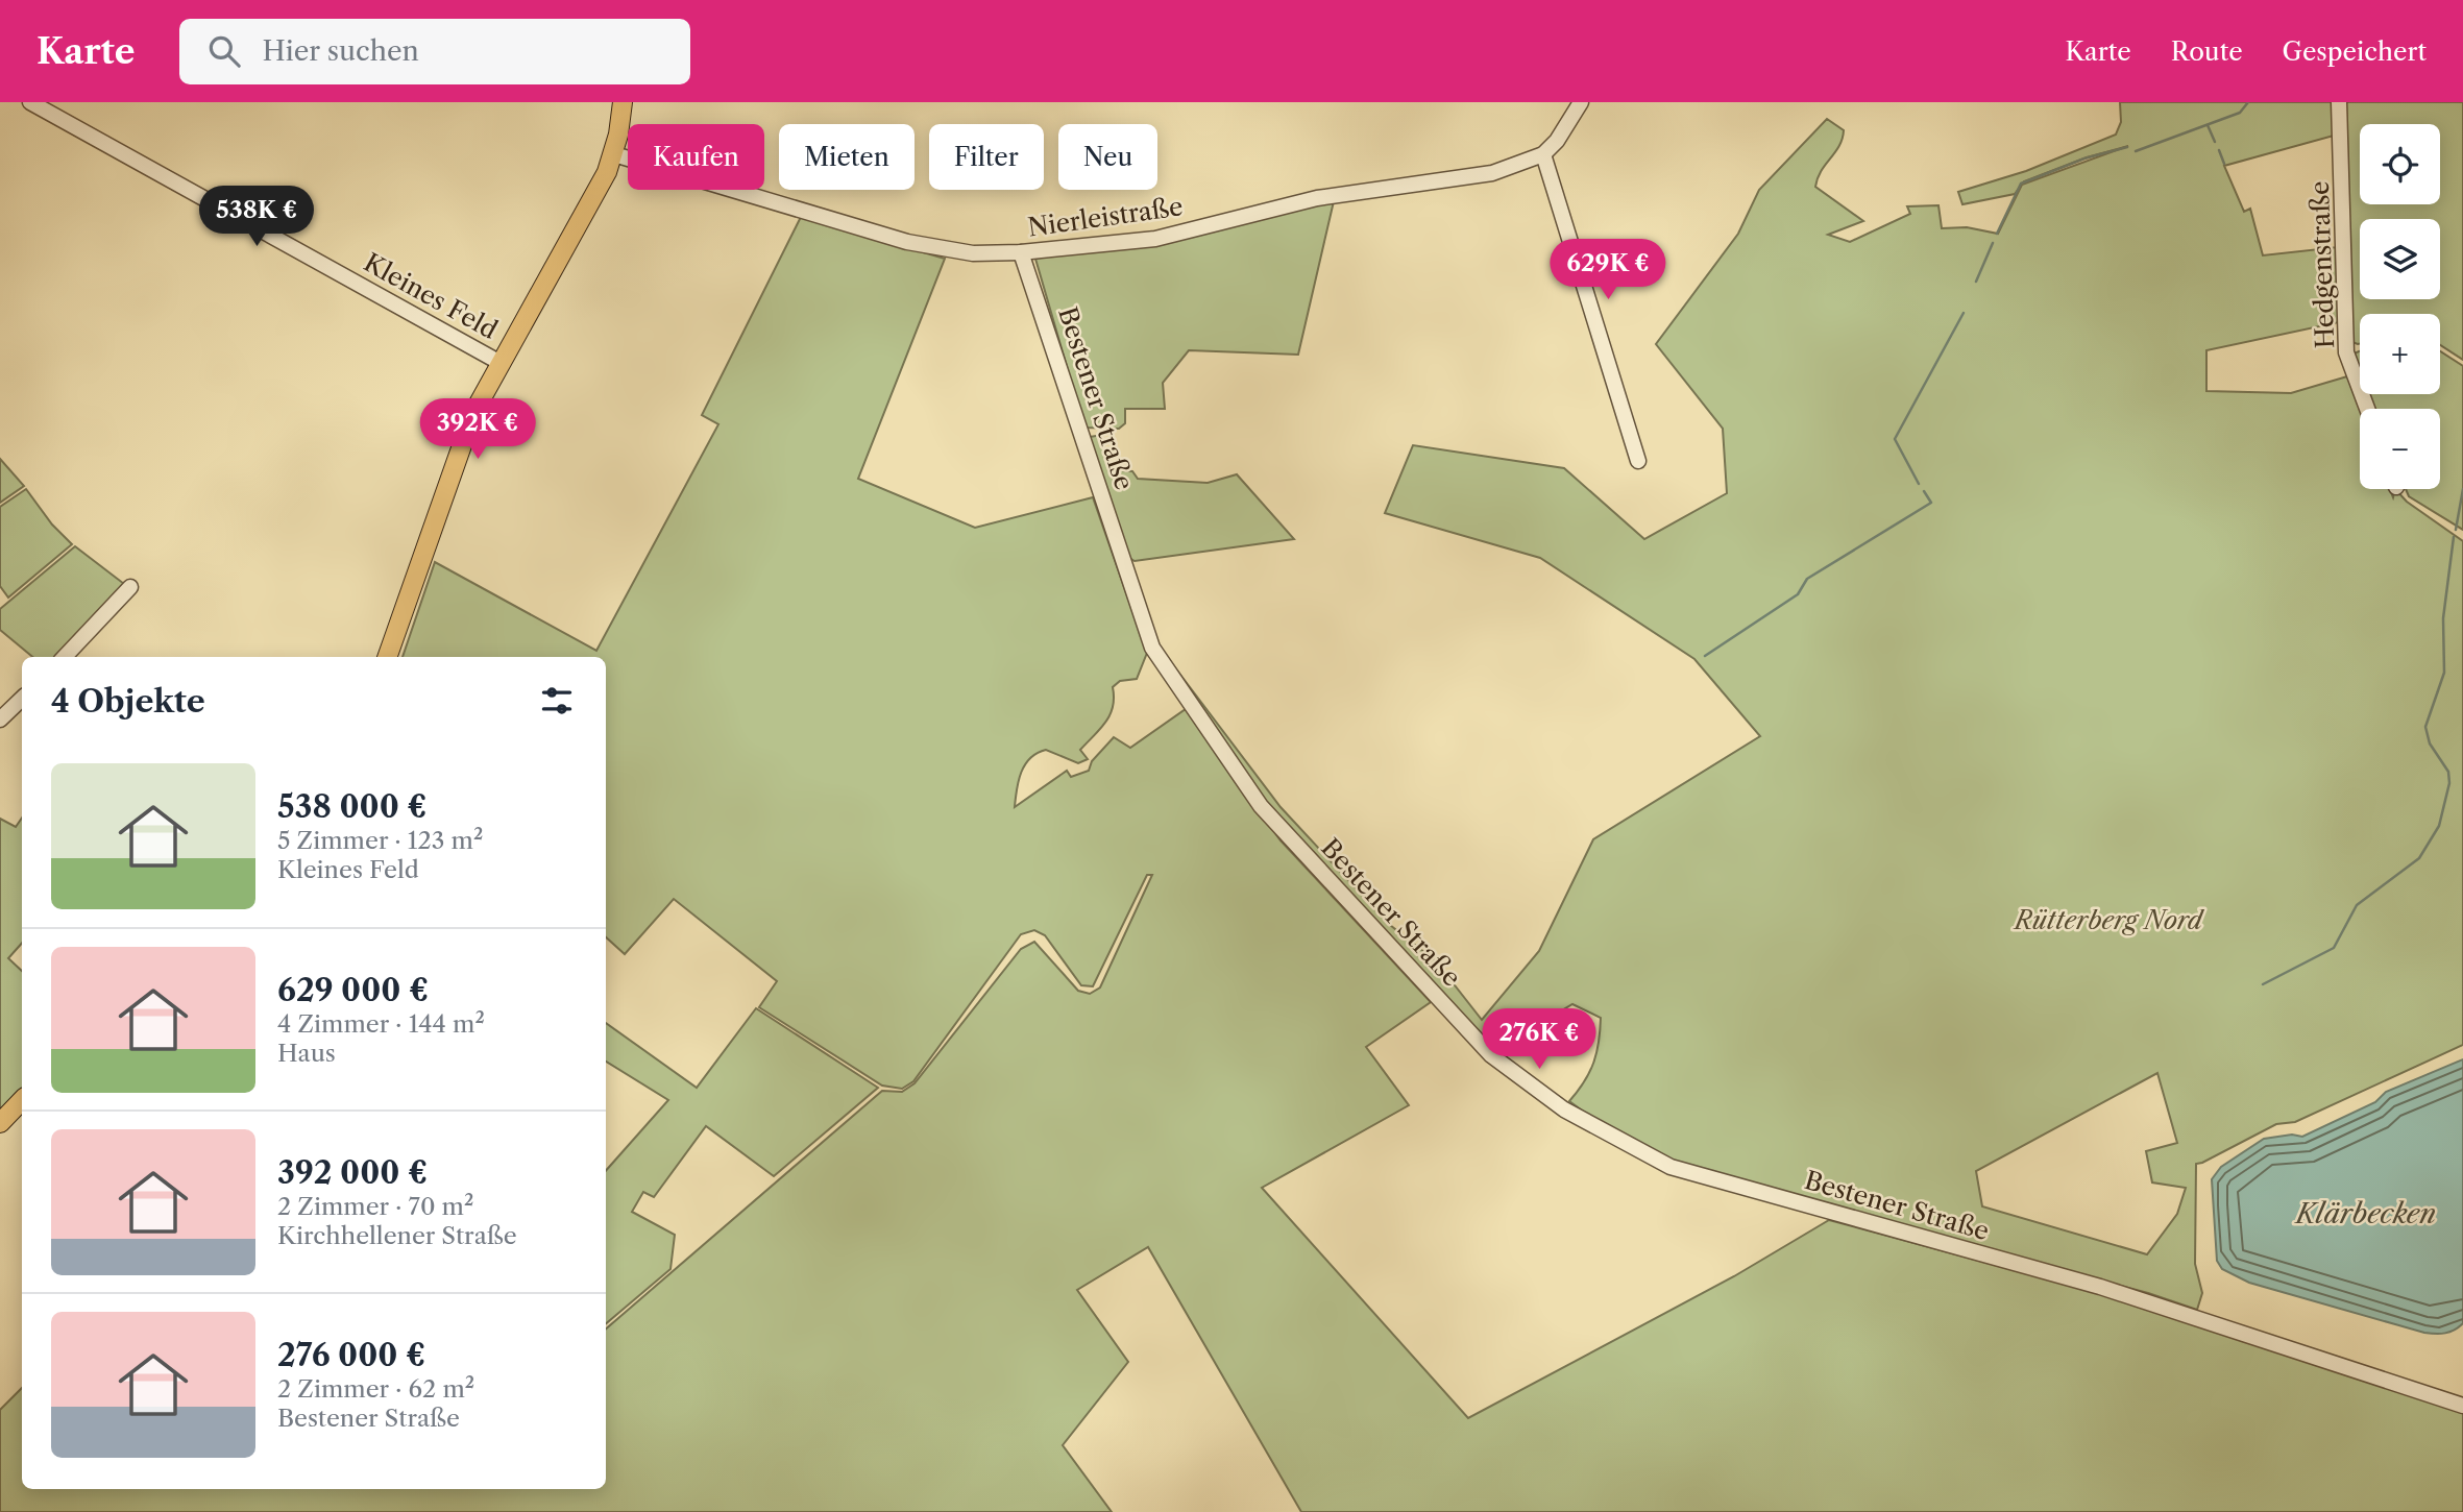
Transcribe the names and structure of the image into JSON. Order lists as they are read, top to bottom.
{
  "streets": {
    "street": [
      "Nierleistraße",
      "Hedgenstraße",
      "Kleines Feld",
      "Bestener Straße"
    ]
  },
  "crossings": [
    ["Nierleistraße", "Bestener Straße"]
  ],
  "water": ["Klärbecken"],
  "parks": ["Rütterberg Nord"],
  "page": {
    "header": "Karte",
    "search": "Hier suchen",
    "nav": ["Karte", "Route", "Gespeichert"],
    "map_buttons": ["+", "−"],
    "chip": [
      "Kaufen",
      "Mieten",
      "Filter",
      "Neu"
    ],
    "price": [
      "538K €",
      "629K €",
      "392K €",
      "276K €"
    ],
    "heading": "4 Objekte",
    "list": [
      {
        "name": "538 000 €",
        "note": "5 Zimmer · 123 m² · Kleines Feld"
      },
      {
        "name": "629 000 €",
        "note": "4 Zimmer · 144 m² · Haus"
      },
      {
        "name": "392 000 €",
        "note": "2 Zimmer · 70 m² · Kirchhellener Straße"
      },
      {
        "name": "276 000 €",
        "note": "2 Zimmer · 62 m² · Bestener Straße"
      }
    ]
  }
}
